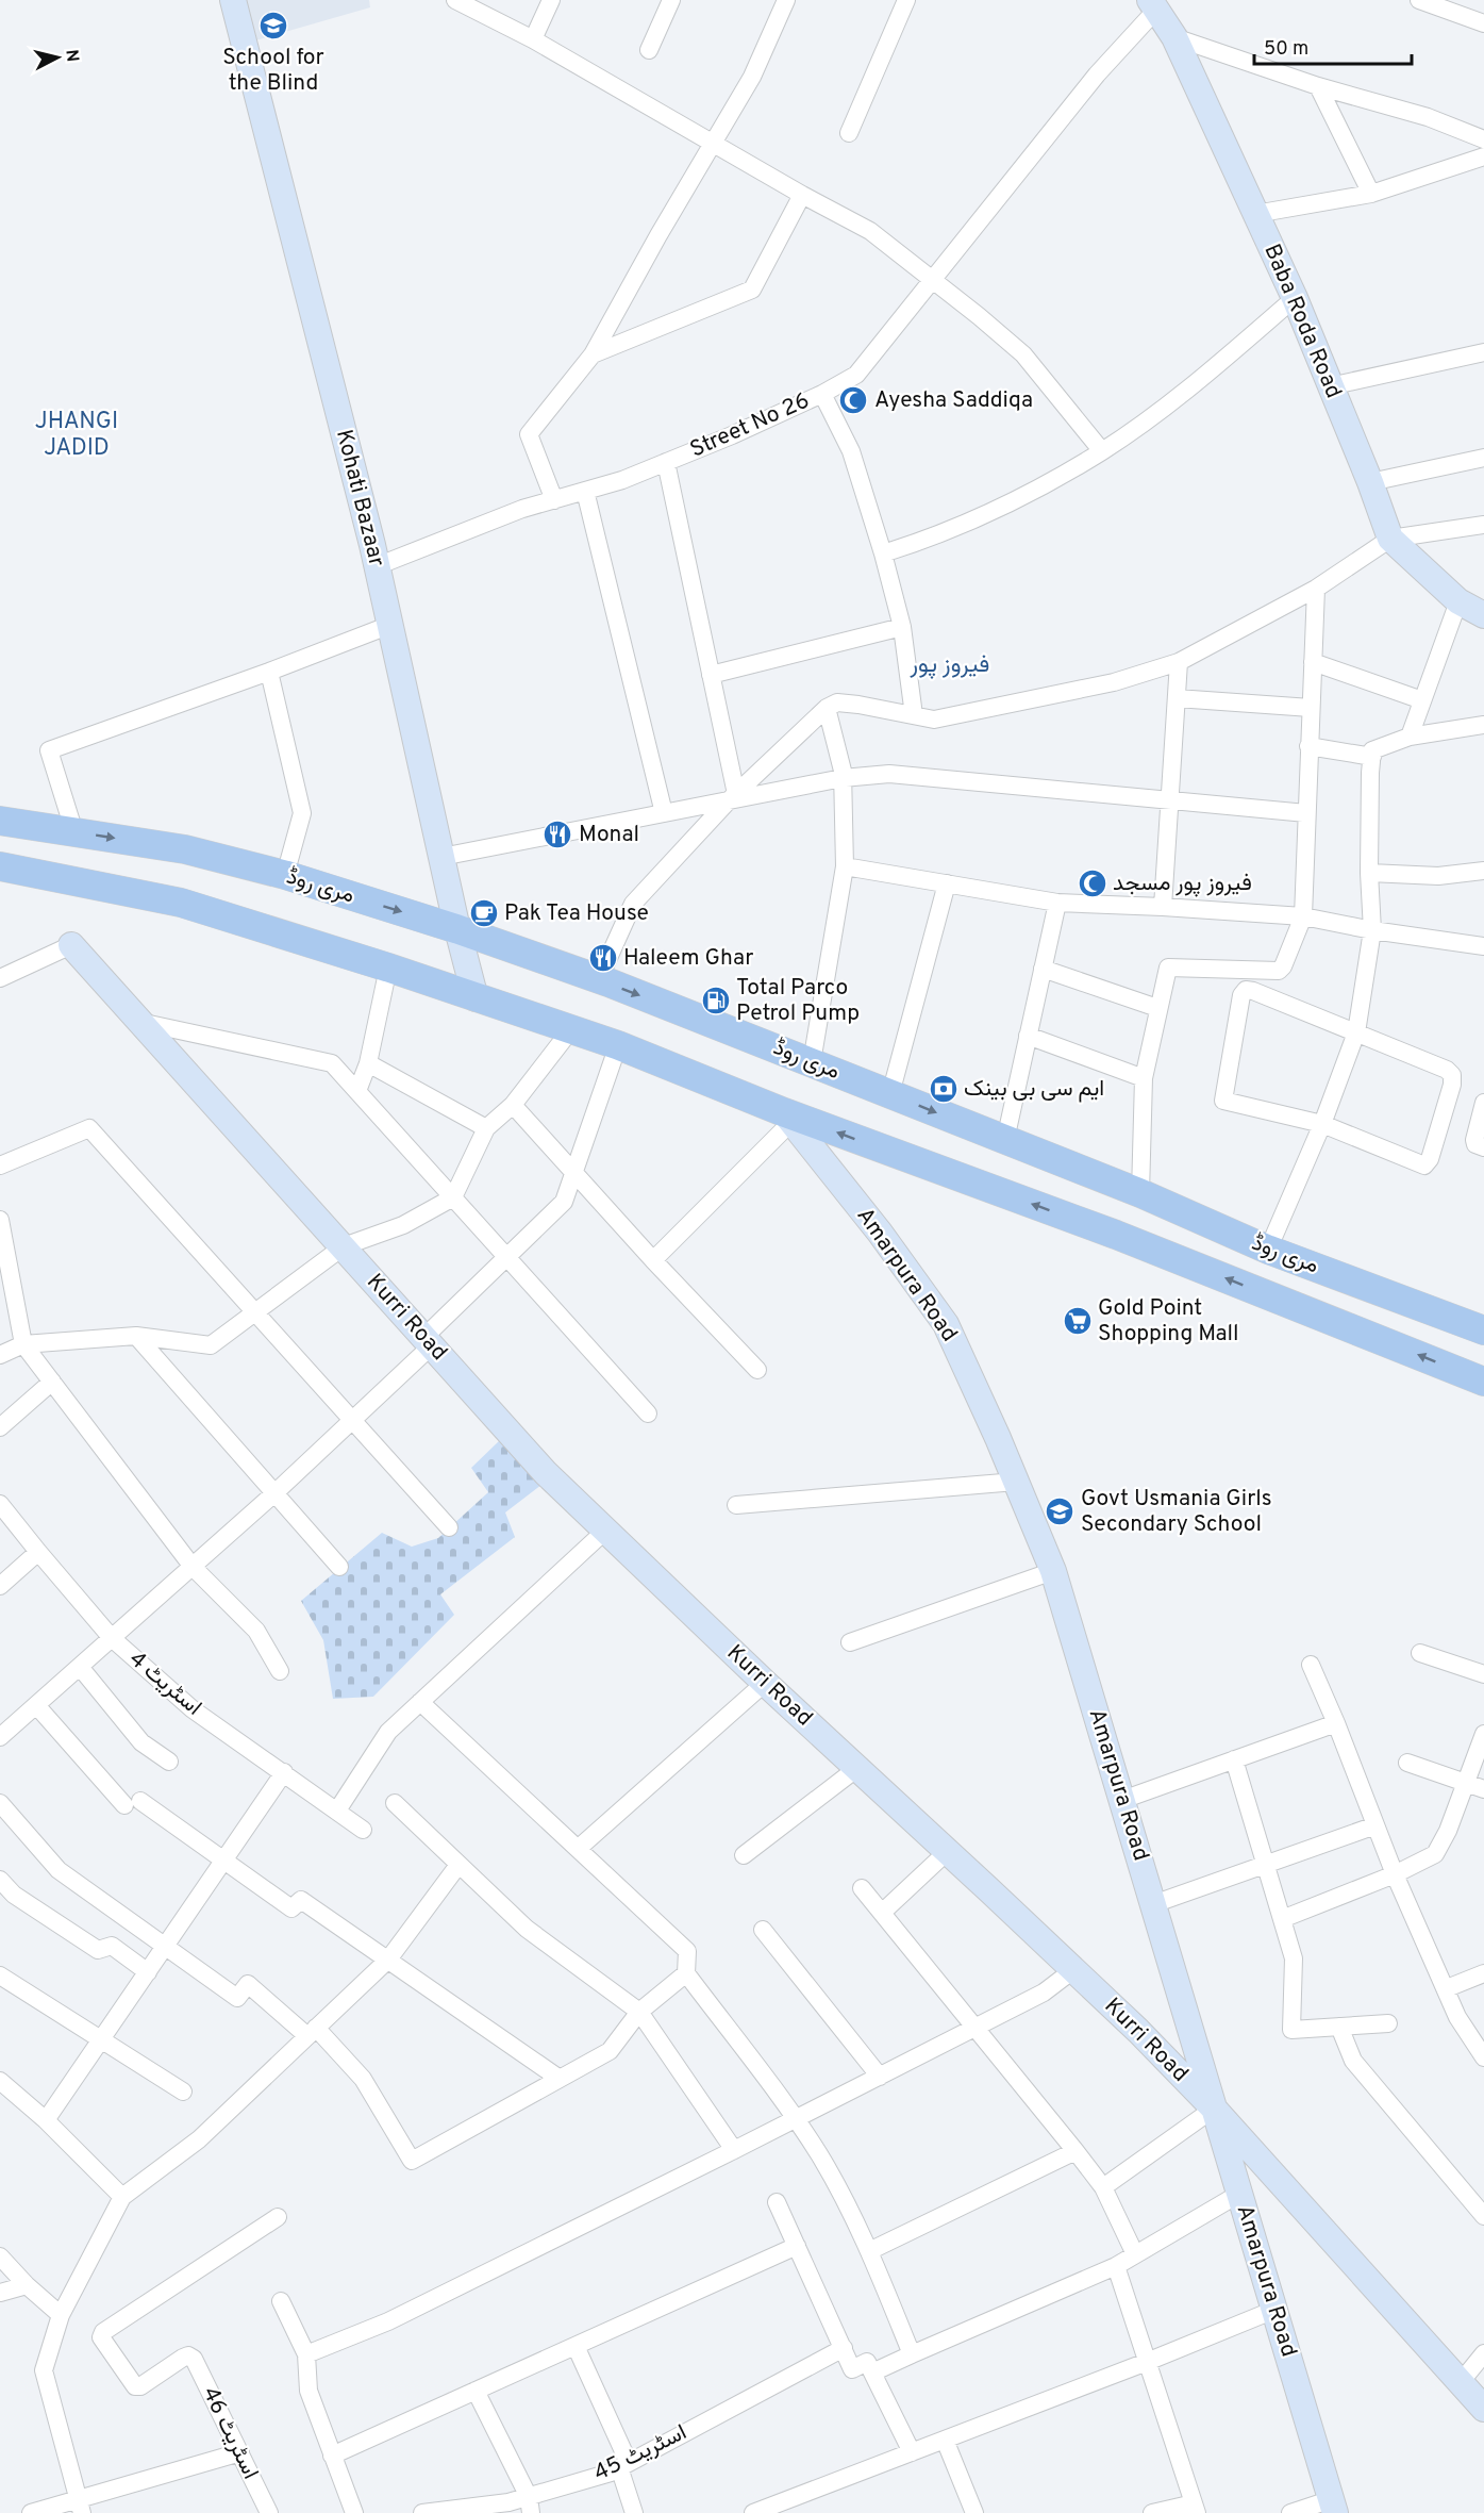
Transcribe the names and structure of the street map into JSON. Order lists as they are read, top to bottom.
{
  "streets": {
    "main road": ["مری روڈ"],
    "street": [
      "Baba Roda Road",
      "Street No 26",
      "Kohati Bazaar",
      "Amarpura Road",
      "Kurri Road",
      "اسٹریٹ 4",
      "اسٹریٹ 46",
      "اسٹریٹ 45"
    ]
  },
  "crossings": [
    ["Baba Roda Road", "Street No 26"],
    ["Street No 26", "Kohati Bazaar"],
    ["Kohati Bazaar", "مری روڈ"],
    ["مری روڈ", "Amarpura Road"],
    ["Amarpura Road", "Kurri Road"]
  ],
  "districts": ["JHANGI JADID", "فیروز پور"],
  "places": {
    "school or university": ["School for the Blind", "Govt Usmania Girls Secondary School"],
    "mosque": ["Ayesha Saddiqa", "فیروز پور مسجد"],
    "restaurant": ["Monal", "Haleem Ghar"],
    "cafe": ["Pak Tea House"],
    "fuel station": ["Total Parco Petrol Pump"],
    "bank": ["ایم سی بی بینک"],
    "supermarket": ["Gold Point Shopping Mall"]
  },
  "scale_bar": "50 m",
  "north": "right"
}
